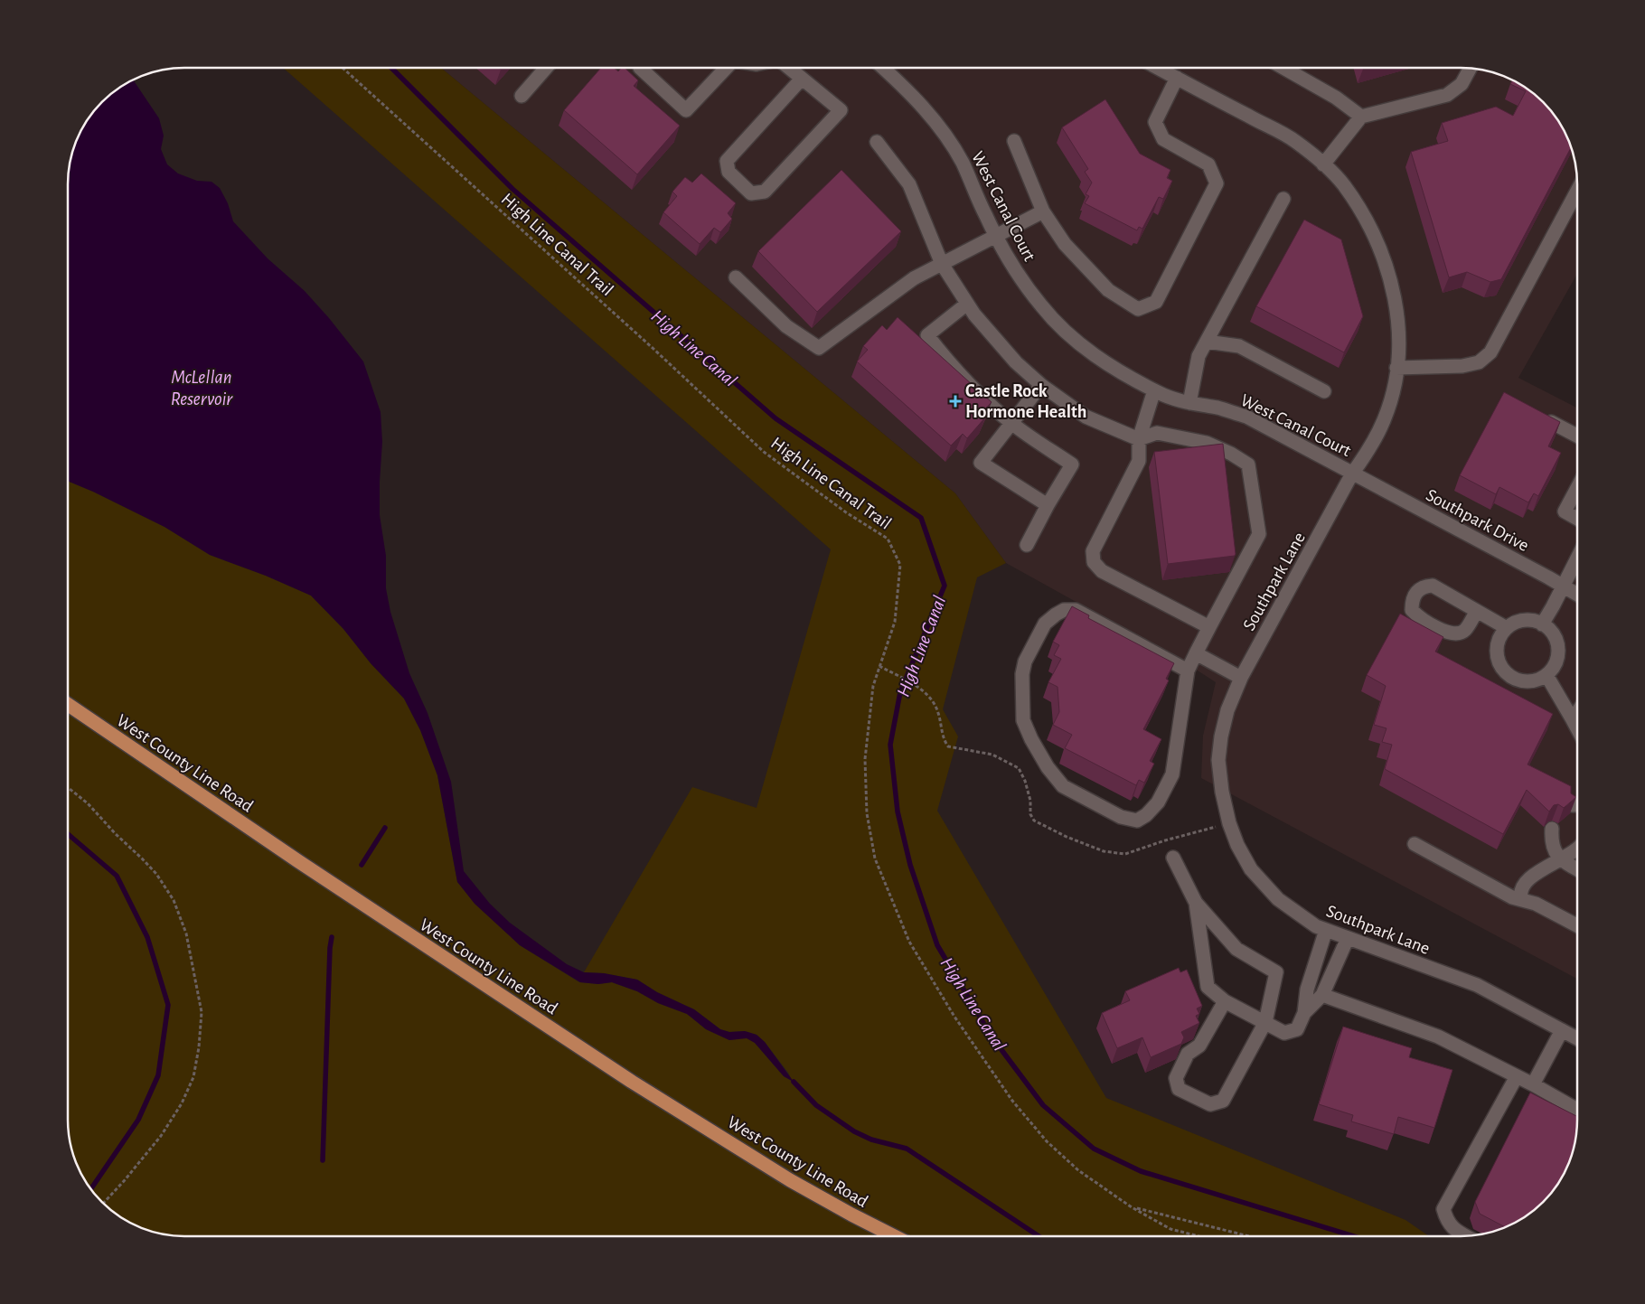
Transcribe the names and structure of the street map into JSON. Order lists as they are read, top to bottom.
{
  "streets": {
    "main road": ["West County Line Road"],
    "street": ["West Canal Court", "Southpark Drive", "Southpark Lane"],
    "path": ["High Line Canal Trail"]
  },
  "crossings": [
    ["West Canal Court", "Southpark Drive"],
    ["West Canal Court", "Southpark Lane"],
    ["Southpark Drive", "Southpark Lane"]
  ],
  "water": ["High Line Canal", "McLellan Reservoir"],
  "places": {
    "health": ["Castle Rock Hormone Health"]
  }
}
